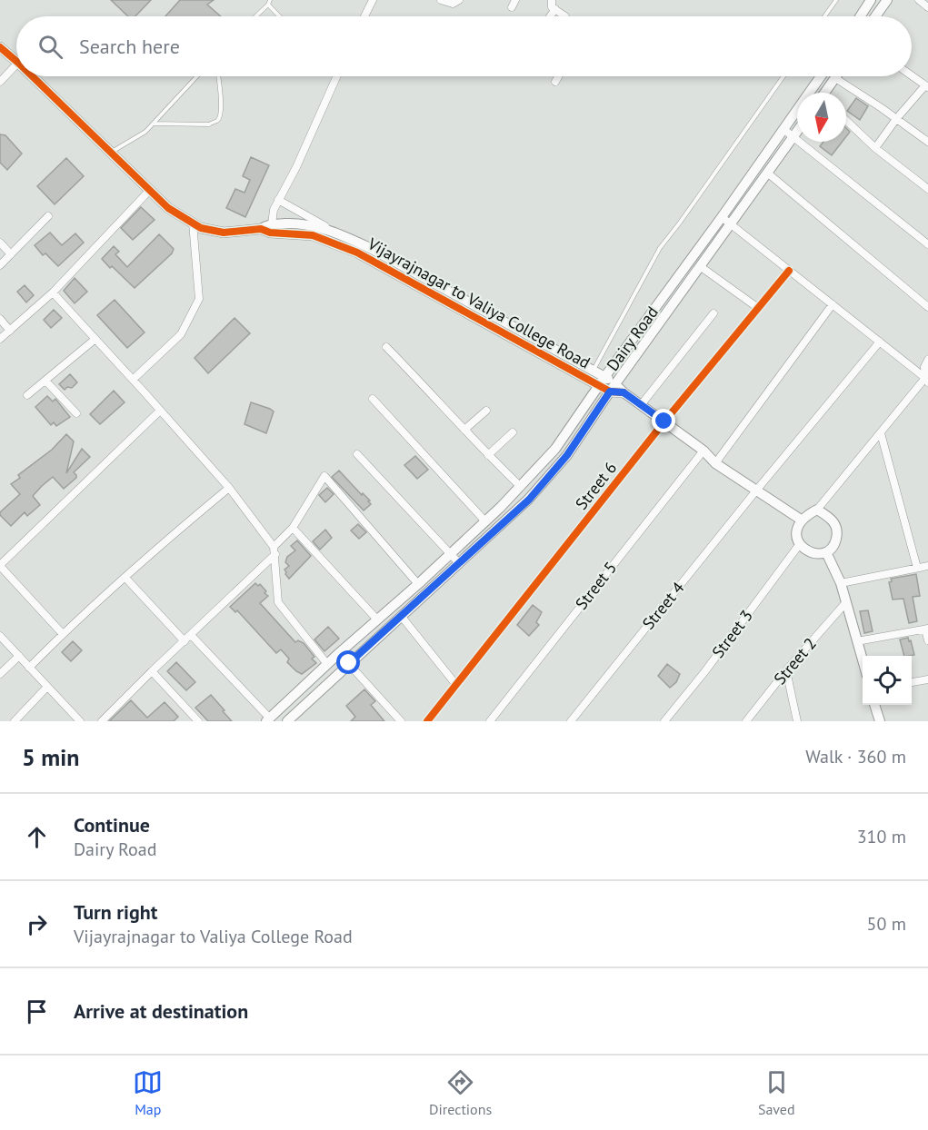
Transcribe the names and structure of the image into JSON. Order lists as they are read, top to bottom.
{
  "streets": {
    "main road": ["Vijayrajnagar to Valiya College Road", "Dairy Road"],
    "street": [
      "Street 6",
      "Street 5",
      "Street 4",
      "Street 3",
      "Street 2"
    ]
  },
  "crossings": [
    ["Vijayrajnagar to Valiya College Road", "Dairy Road"],
    ["Vijayrajnagar to Valiya College Road", "Street 6"],
    ["Vijayrajnagar to Valiya College Road", "Street 5"],
    ["Vijayrajnagar to Valiya College Road", "Street 4"],
    ["Vijayrajnagar to Valiya College Road", "Street 3"]
  ],
  "north": "bottom",
  "page": {
    "search": "Search here",
    "heading": ["5 min", "Walk · 360 m"],
    "list": [
      ["Continue", "Dairy Road", "310 m"],
      ["Turn right", "Vijayrajnagar to Valiya College Road", "50 m"],
      "Arrive at destination"
    ],
    "nav": ["Map", "Directions", "Saved"]
  }
}
